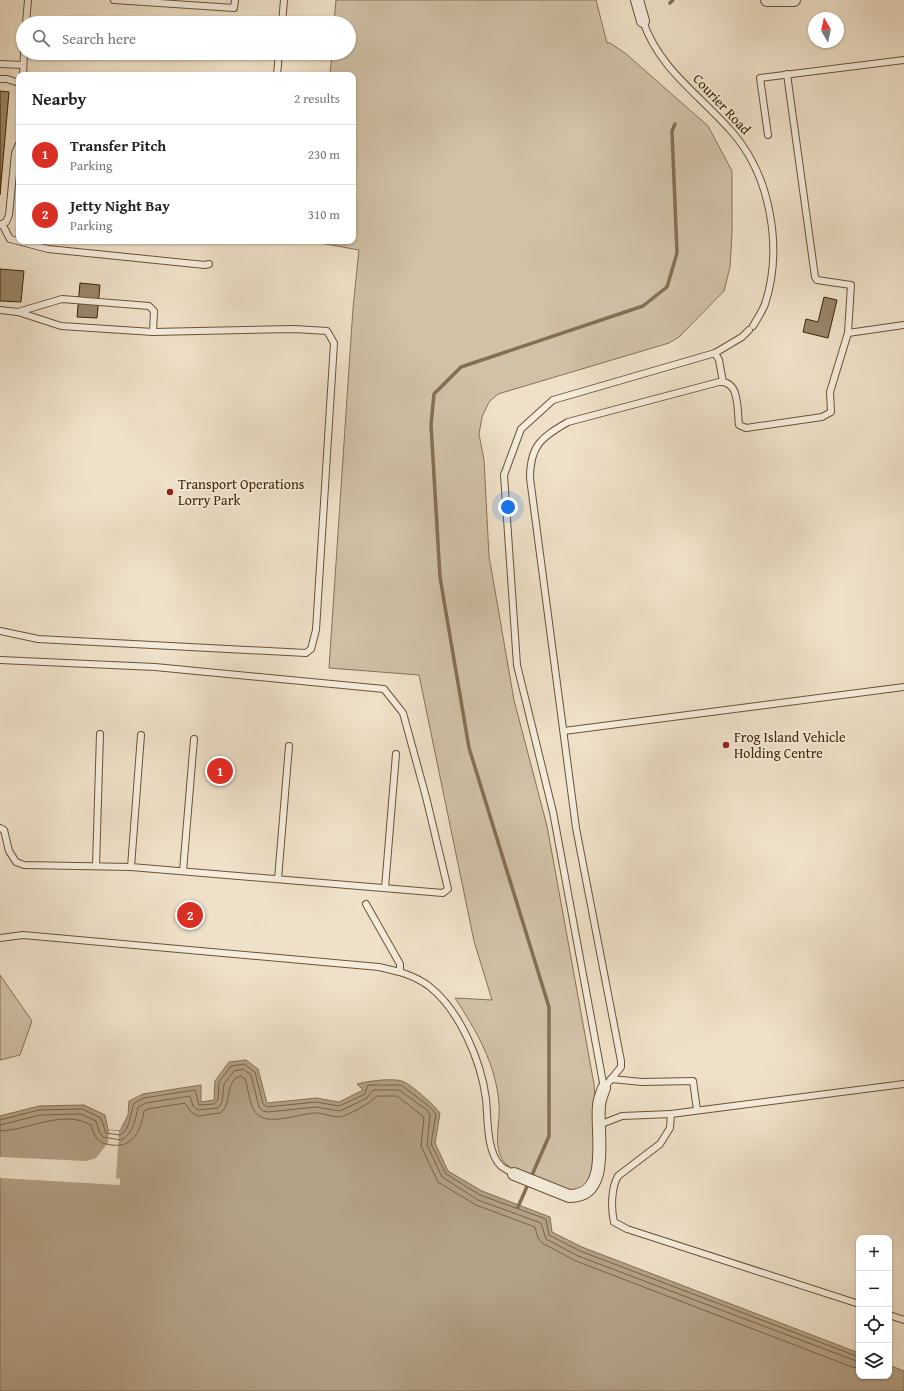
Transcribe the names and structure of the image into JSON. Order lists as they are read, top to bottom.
{
  "streets": {
    "street": ["Courier Road"]
  },
  "places": ["Transport Operations Lorry Park", "Frog Island Vehicle Holding Centre"],
  "north": "top",
  "page": {
    "search": "Search here",
    "heading": ["Nearby", "2 results"],
    "list": [
      {
        "mark": "1",
        "name": "Transfer Pitch",
        "note": "Parking",
        "value": "230 m"
      },
      {
        "mark": "2",
        "name": "Jetty Night Bay",
        "note": "Parking",
        "value": "310 m"
      }
    ],
    "pins": ["1", "2"],
    "map_buttons": ["+", "−"]
  }
}
